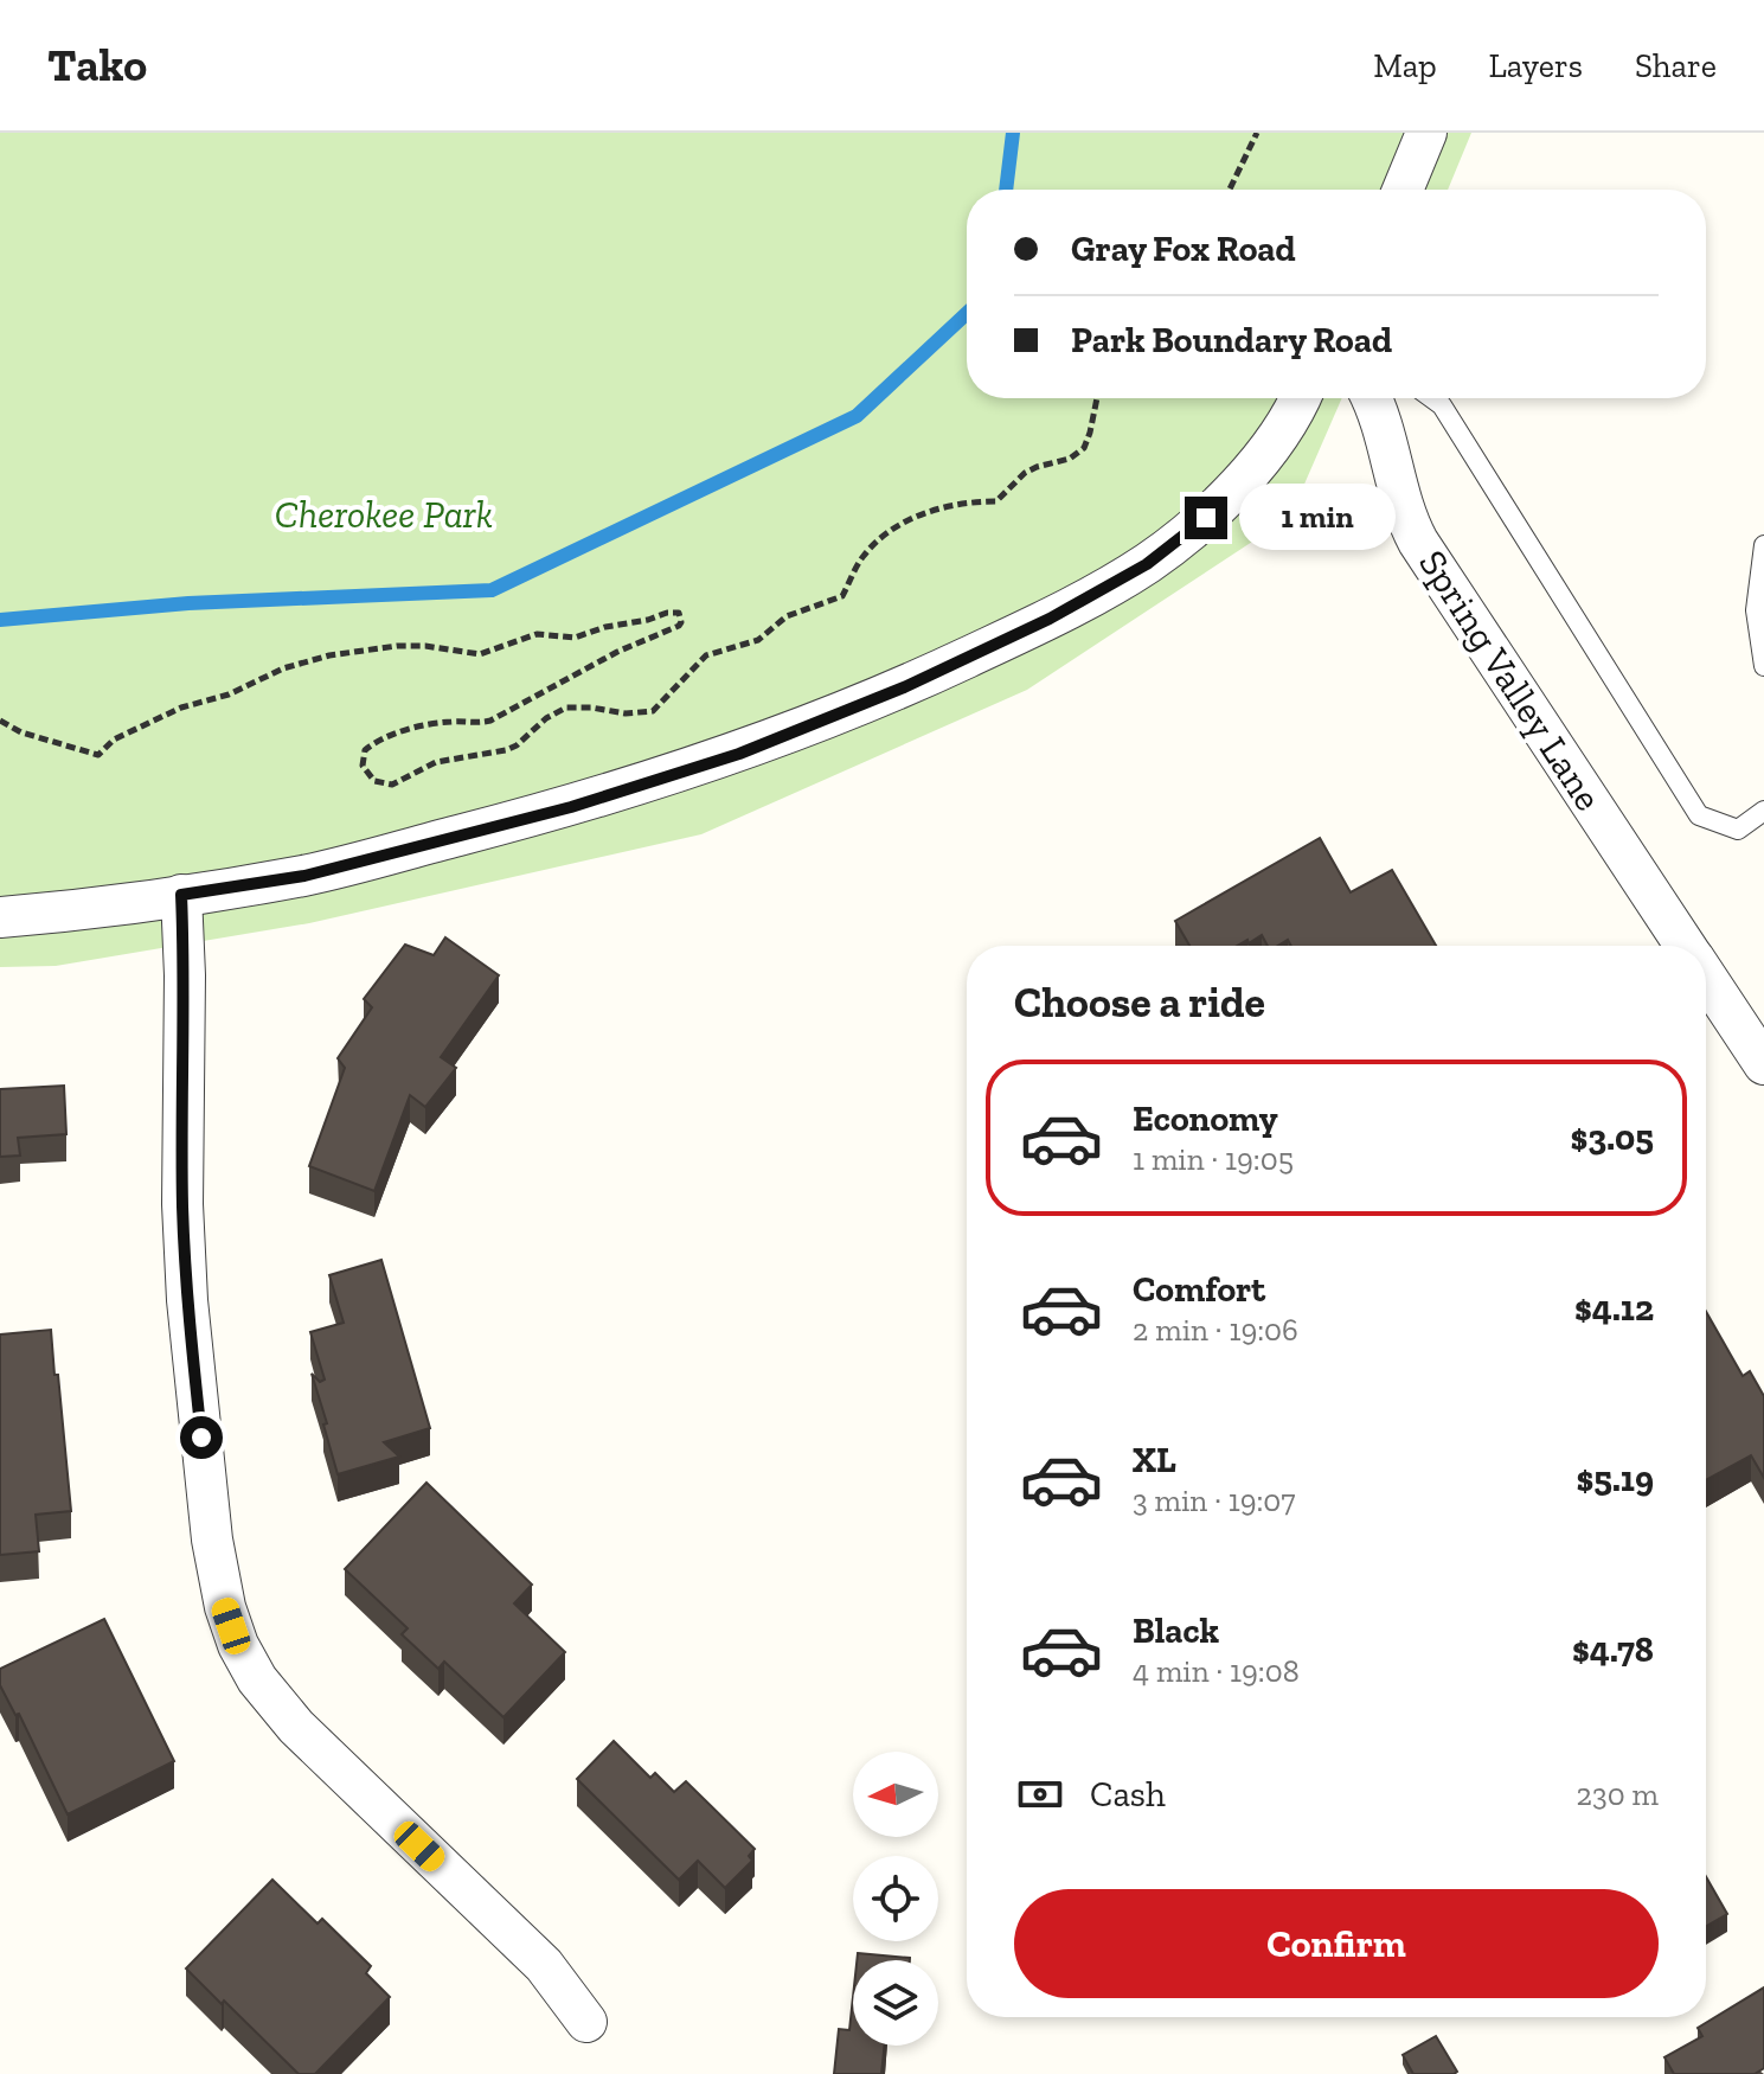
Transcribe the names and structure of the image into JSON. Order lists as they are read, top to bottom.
{
  "streets": {
    "street": ["Spring Valley Lane"]
  },
  "parks": ["Cherokee Park"],
  "north": "left",
  "page": {
    "header": "Tako",
    "nav": ["Map", "Layers", "Share"],
    "banner": ["Gray Fox Road", "Park Boundary Road"],
    "bubble": "1 min",
    "heading": "Choose a ride",
    "list": [
      {
        "name": "Economy",
        "note": "1 min · 19:05",
        "value": "$3.05"
      },
      {
        "name": "Comfort",
        "note": "2 min · 19:06",
        "value": "$4.12"
      },
      {
        "name": "XL",
        "note": "3 min · 19:07",
        "value": "$5.19"
      },
      {
        "name": "Black",
        "note": "4 min · 19:08",
        "value": "$4.78"
      }
    ],
    "pay": ["Cash", "230 m"],
    "buttons": "Confirm"
  }
}
